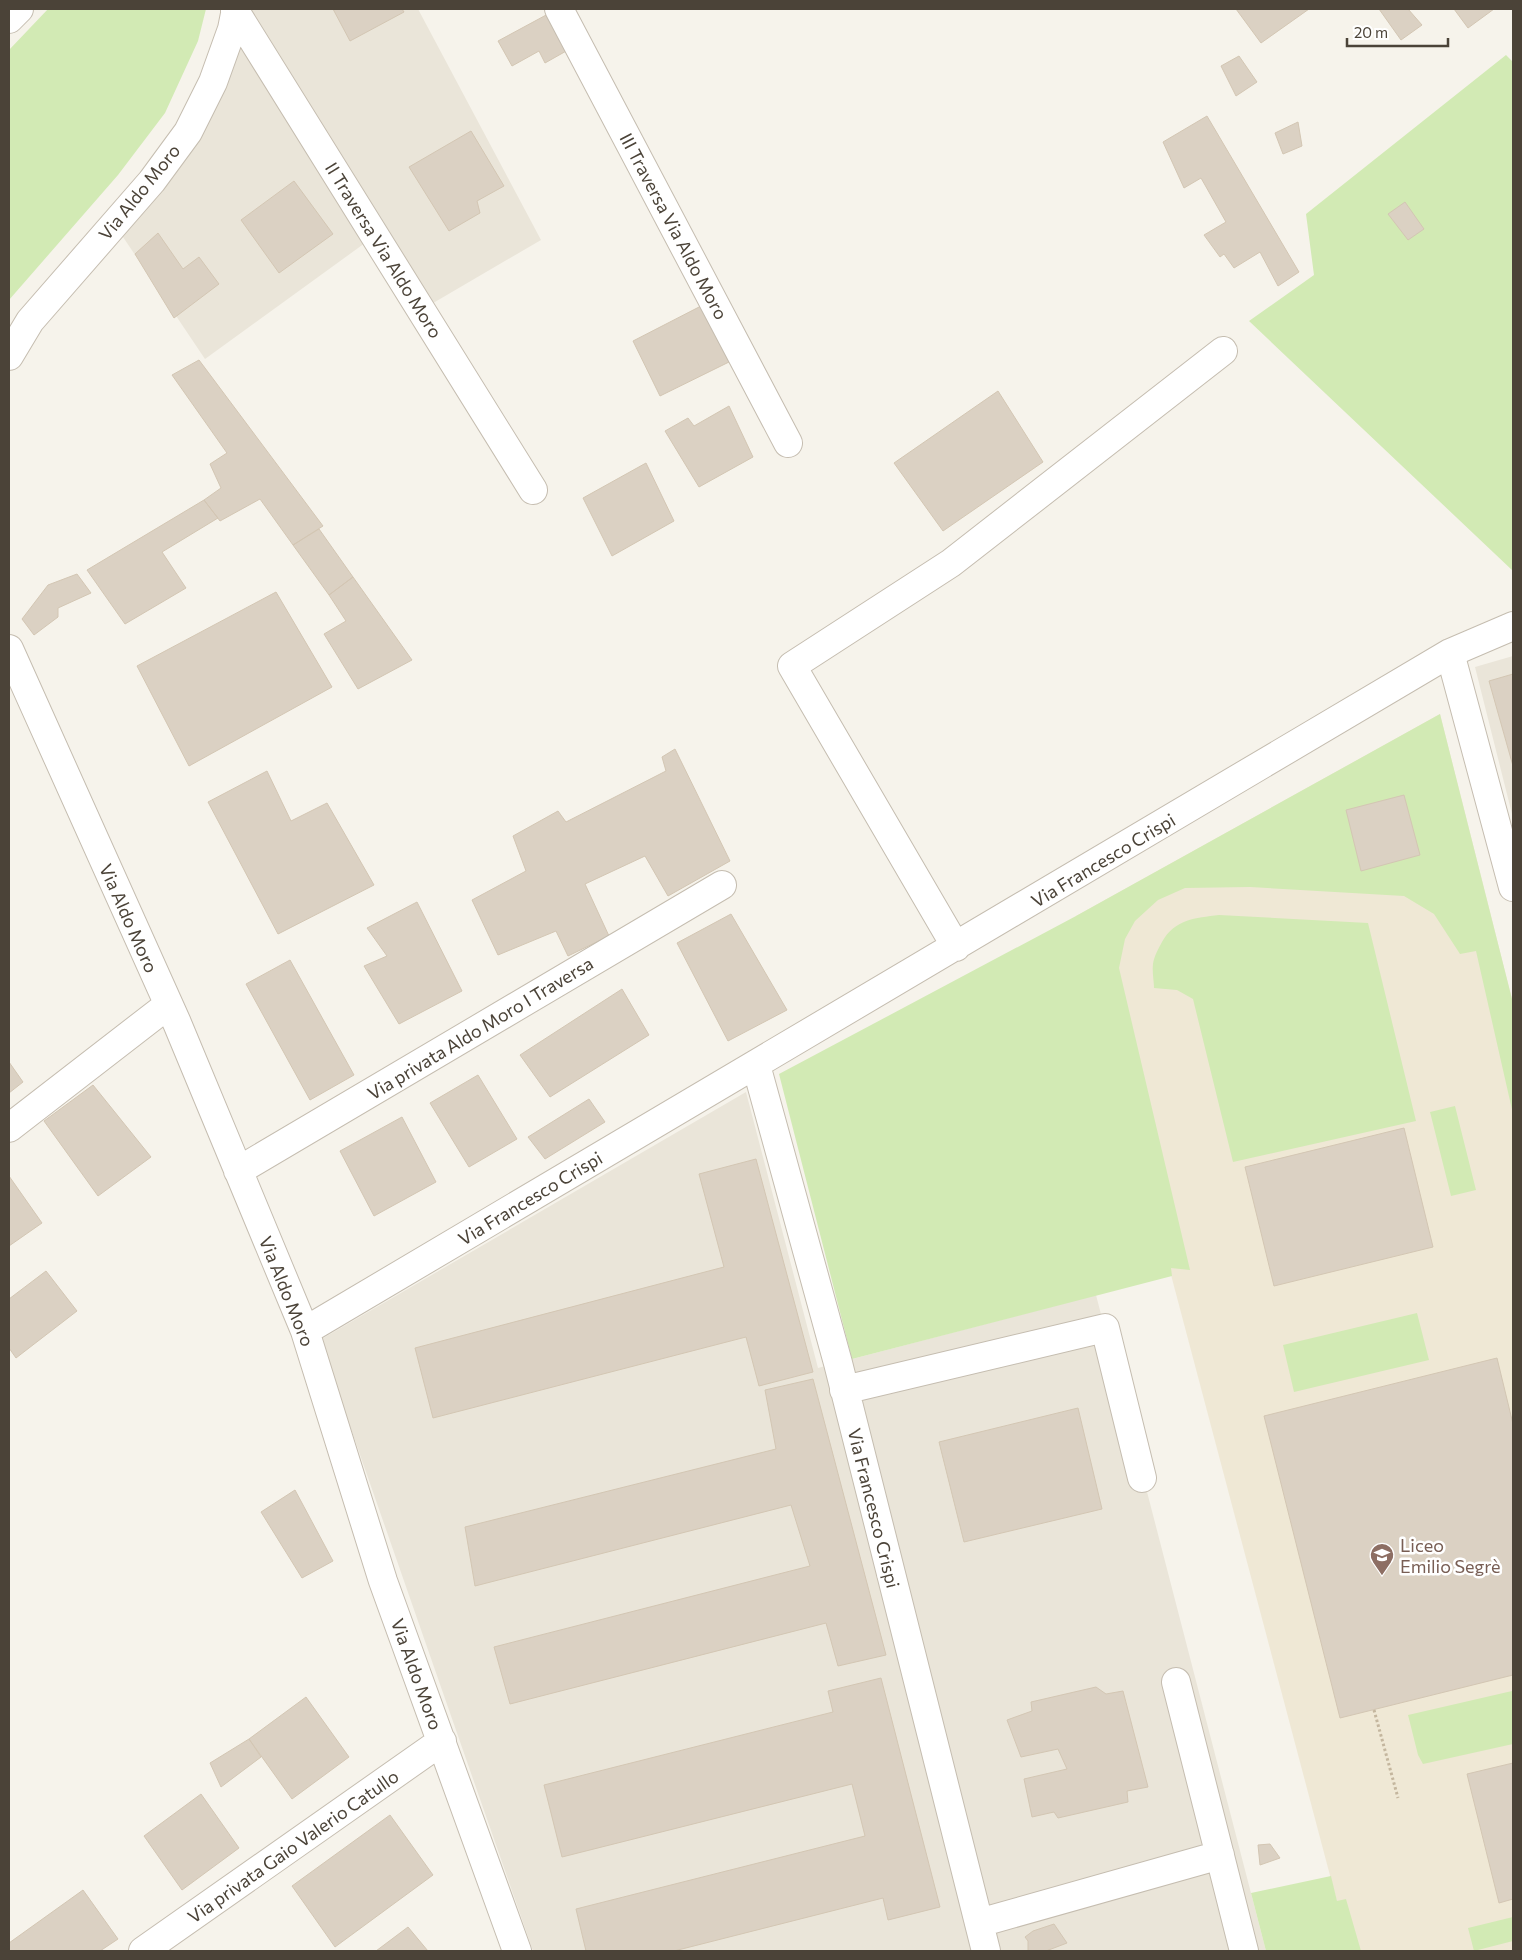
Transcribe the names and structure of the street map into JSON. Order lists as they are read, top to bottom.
{
  "streets": {
    "street": [
      "Via Aldo Moro",
      "III Traversa Via Aldo Moro",
      "II Traversa Via Aldo Moro",
      "Via Francesco Crispi",
      "Via privata Aldo Moro I Traversa",
      "Via privata Gaio Valerio Catullo"
    ]
  },
  "crossings": [
    ["Via Aldo Moro", "II Traversa Via Aldo Moro"],
    ["Via Aldo Moro", "Via Francesco Crispi"],
    ["Via Aldo Moro", "Via privata Aldo Moro I Traversa"],
    ["Via Aldo Moro", "Via privata Gaio Valerio Catullo"]
  ],
  "places": {
    "school or university": ["Liceo Emilio Segrè"]
  },
  "scale_bar": "20 m"
}
